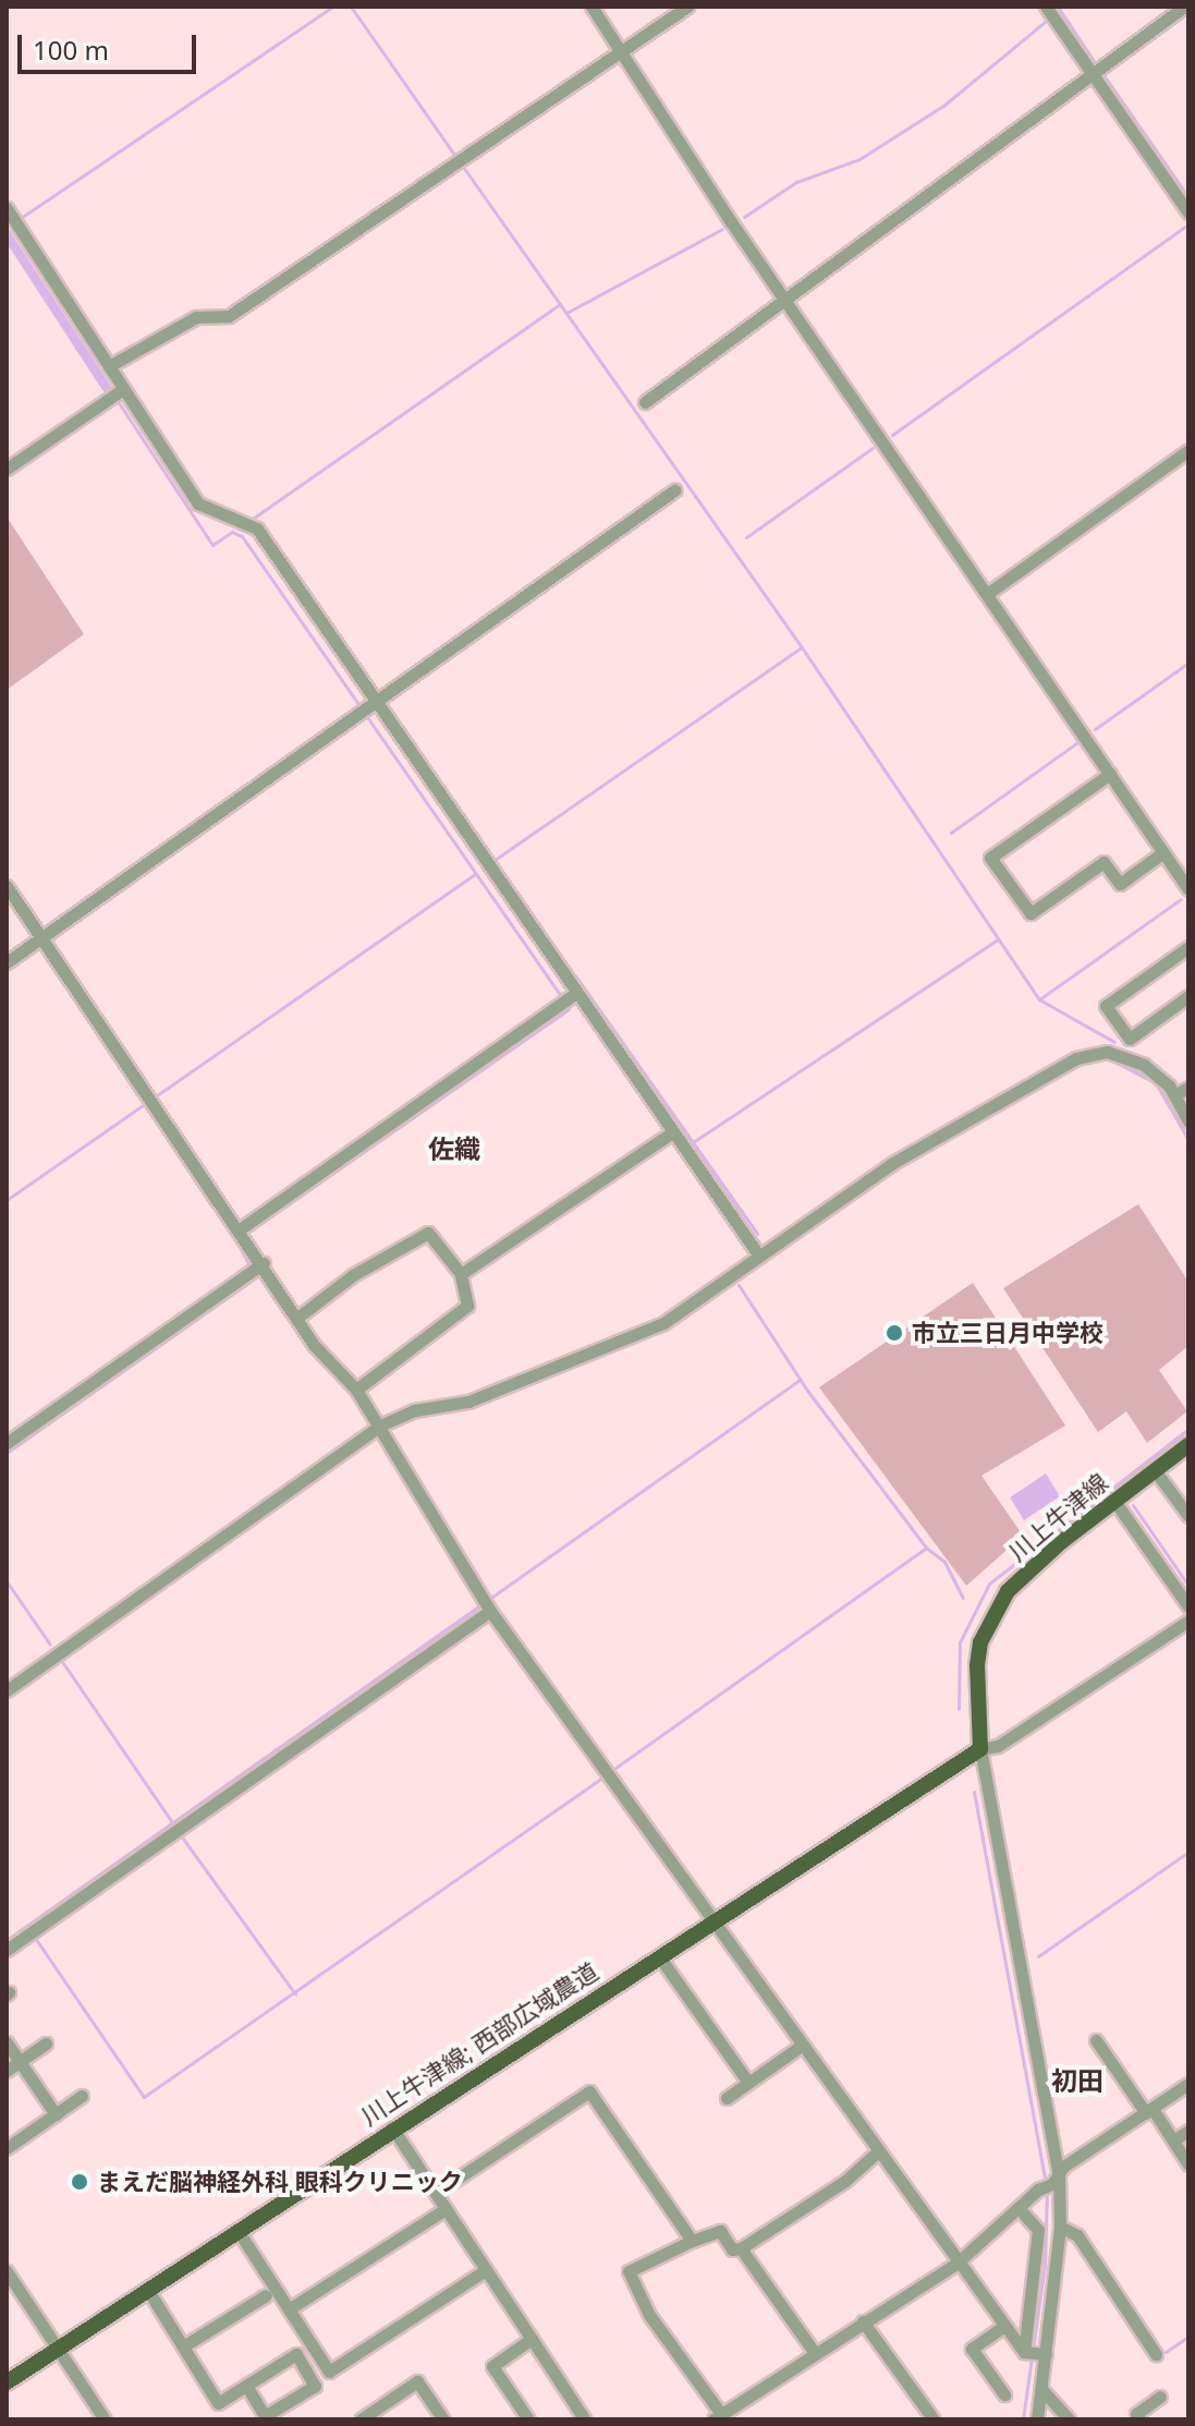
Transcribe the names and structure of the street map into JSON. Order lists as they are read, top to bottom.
{
  "streets": {
    "main road": ["川上牛津線", "川上牛津線; 西部広域農道"]
  },
  "crossings": [
    ["川上牛津線", "川上牛津線; 西部広域農道"]
  ],
  "districts": ["佐織", "初田"],
  "places": ["市立三日月中学校", "まえだ脳神経外科 眼科クリニック"],
  "scale_bar": "100 m"
}
